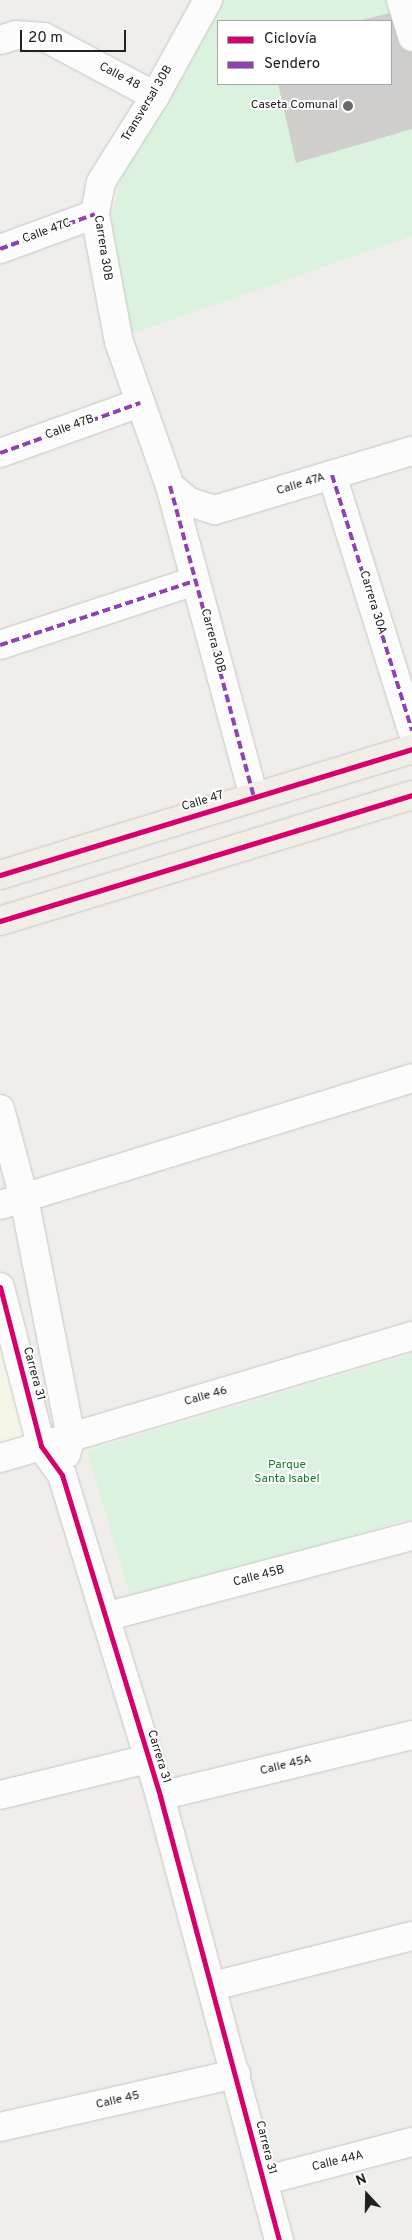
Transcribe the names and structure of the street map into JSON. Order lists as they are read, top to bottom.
{
  "streets": {
    "main road": ["Calle 47"],
    "street": [
      "Calle 48",
      "Transversal 30B",
      "Calle 47C",
      "Carrera 30B",
      "Calle 47B",
      "Calle 47A",
      "Carrera 30A",
      "Carrera 31",
      "Calle 46",
      "Calle 45B",
      "Calle 45A",
      "Calle 45",
      "Calle 44A"
    ]
  },
  "crossings": [
    ["Calle 48", "Transversal 30B"],
    ["Transversal 30B", "Carrera 30B"],
    ["Calle 47C", "Carrera 30B"],
    ["Carrera 30B", "Calle 47B"],
    ["Carrera 30B", "Calle 47A"],
    ["Carrera 30B", "Calle 47"],
    ["Calle 47A", "Carrera 30A"],
    ["Carrera 31", "Calle 46"],
    ["Carrera 31", "Calle 45B"],
    ["Carrera 31", "Calle 45A"],
    ["Carrera 31", "Calle 45"],
    ["Carrera 31", "Calle 44A"]
  ],
  "parks": ["Parque Santa Isabel"],
  "places": ["Caseta Comunal"],
  "legend": ["Ciclovía", "Sendero"],
  "scale_bar": "20 m",
  "north": "top"
}
